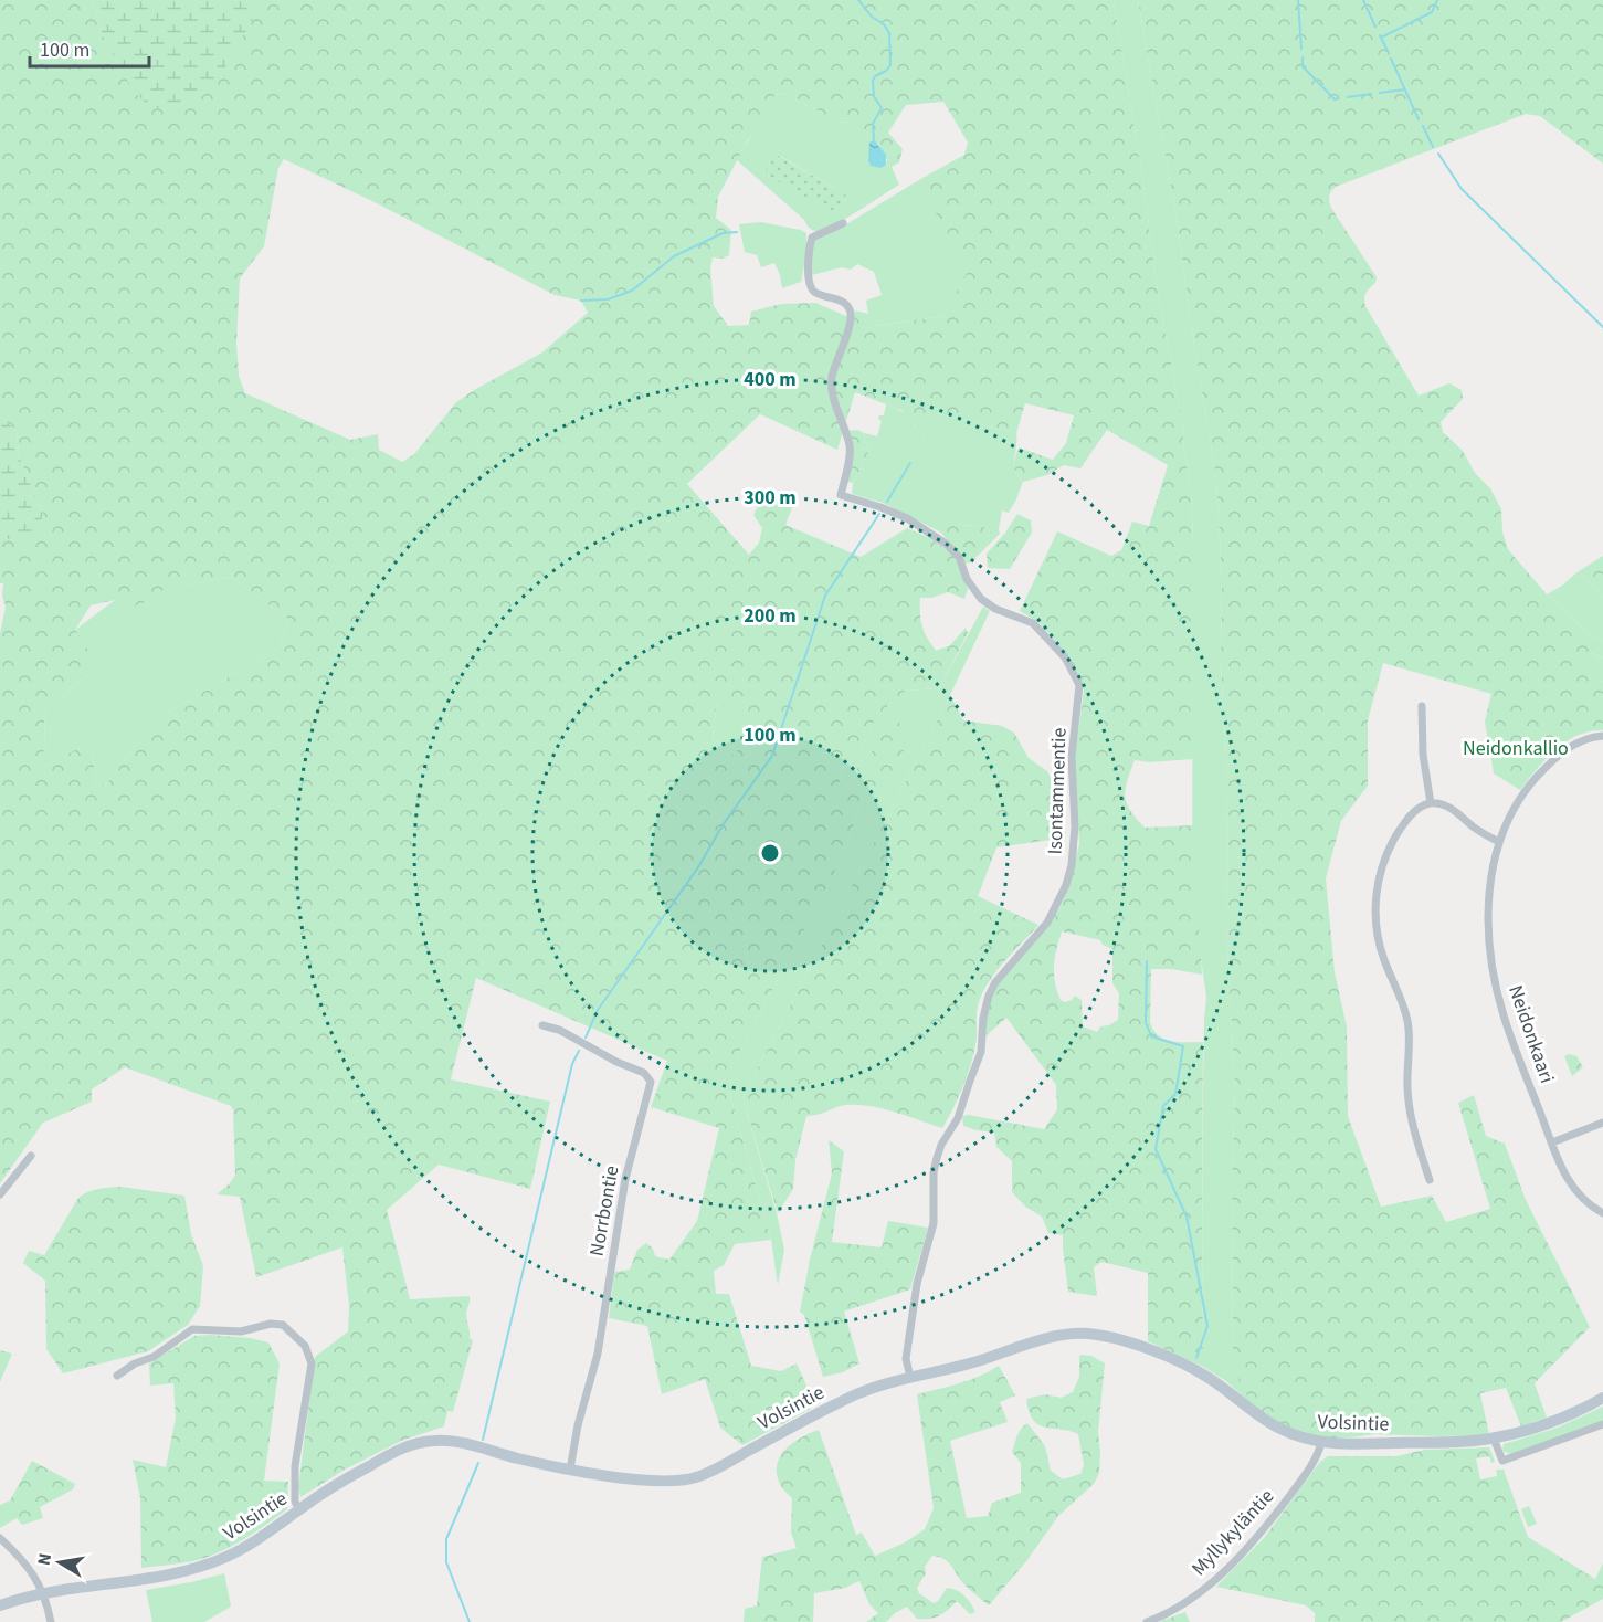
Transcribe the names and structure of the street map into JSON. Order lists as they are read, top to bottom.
{
  "streets": {
    "street": [
      "Isontammentie",
      "Neidonkaari",
      "Norrbontie",
      "Volsintie",
      "Myllykyläntie"
    ]
  },
  "crossings": [
    ["Isontammentie", "Volsintie"],
    ["Norrbontie", "Volsintie"],
    ["Volsintie", "Myllykyläntie"]
  ],
  "parks": ["Neidonkallio"],
  "scale_bar": "100 m",
  "north": "left",
  "rings": [
    "400 m",
    "300 m",
    "200 m",
    "100 m"
  ]
}
